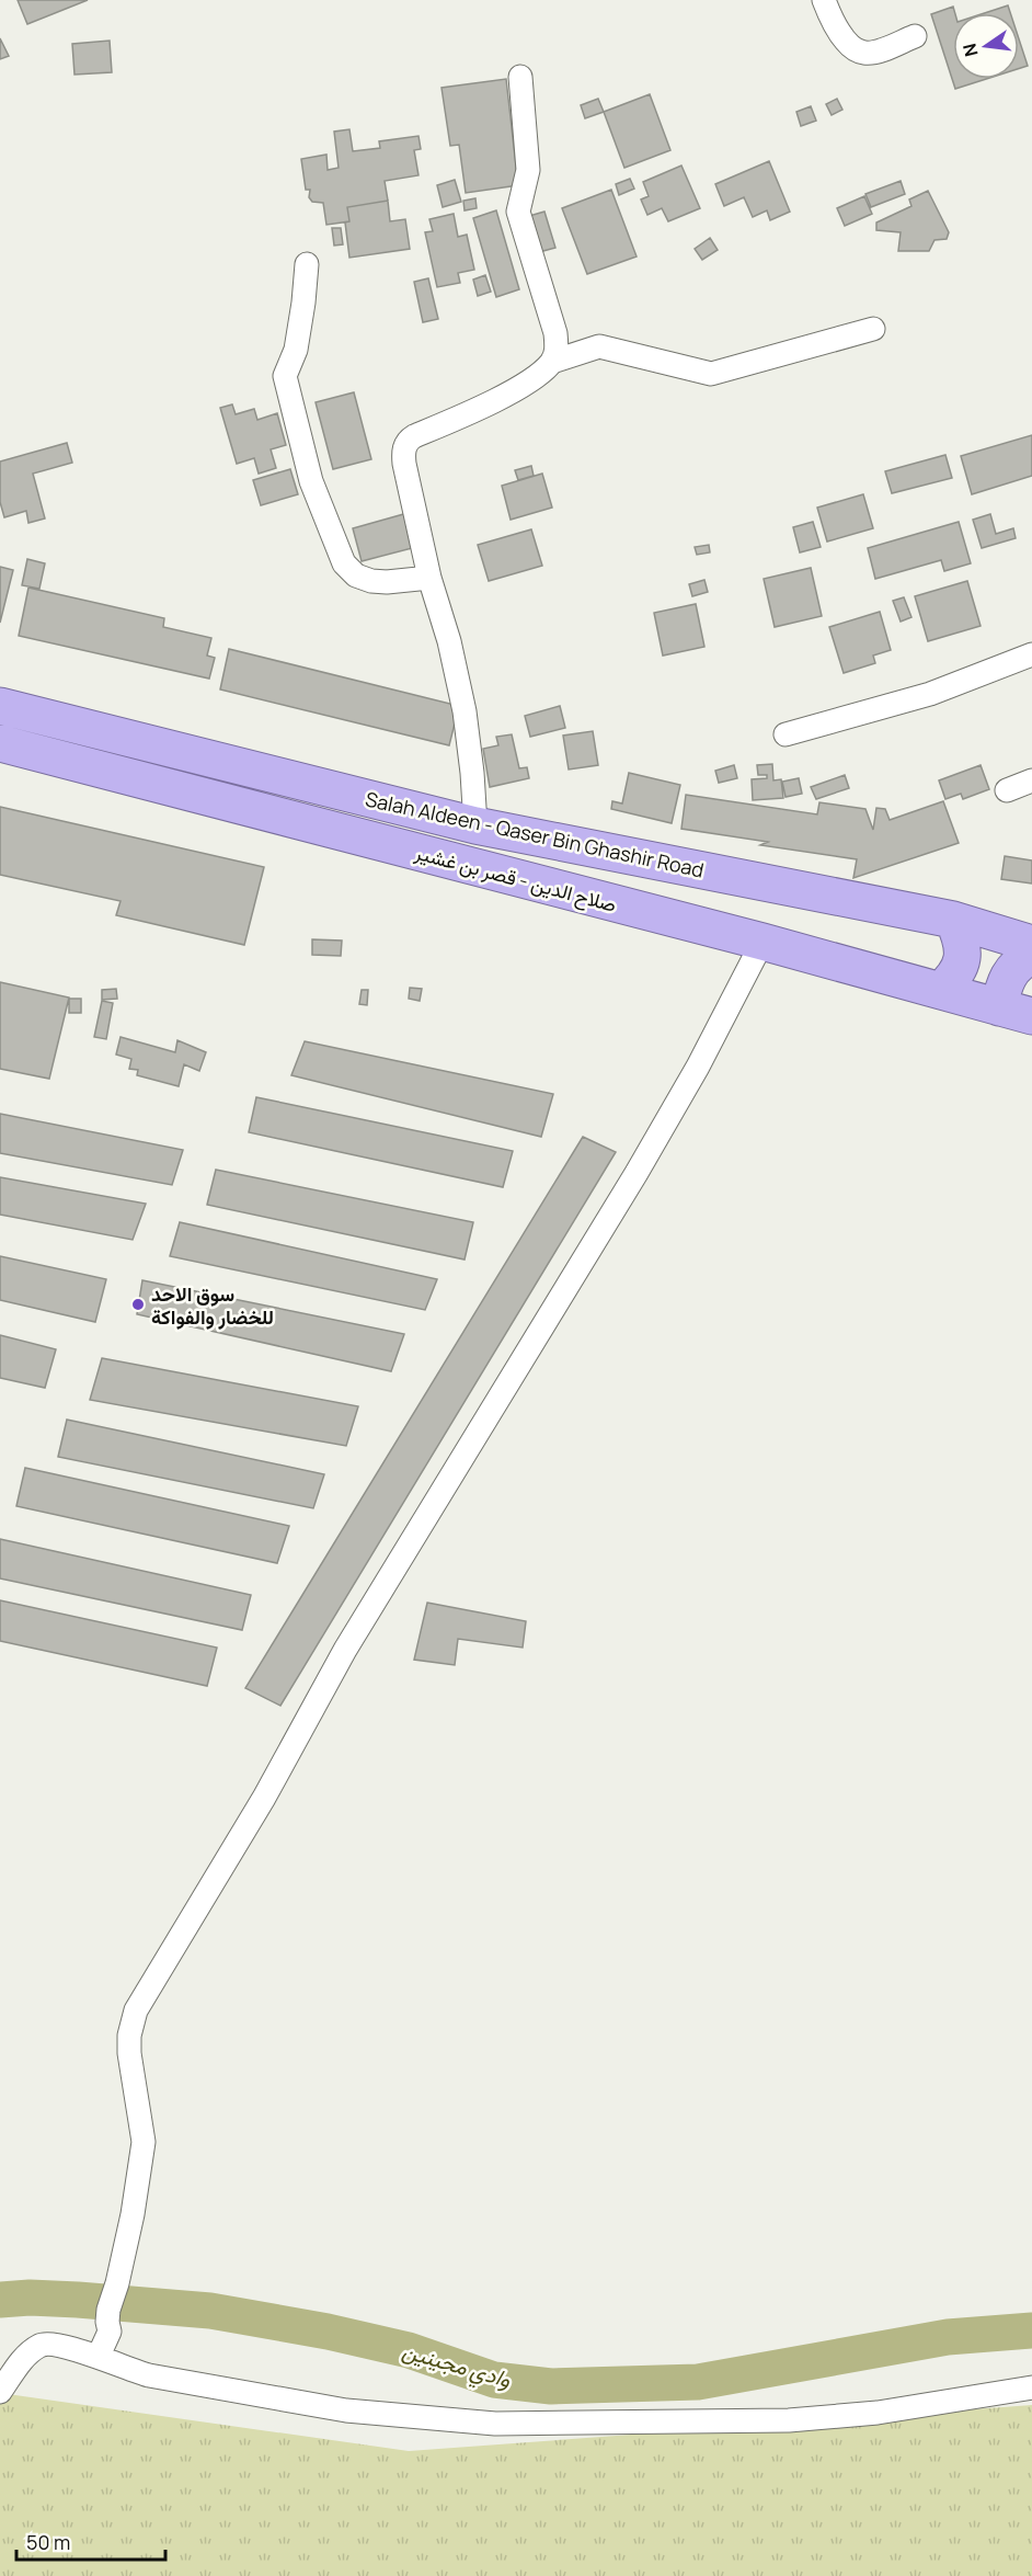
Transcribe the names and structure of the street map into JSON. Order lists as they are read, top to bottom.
{
  "streets": {
    "highway": ["Salah Aldeen - Qaser Bin Ghashir Road", "صلاح الدين - قصر بن غشير"]
  },
  "water": ["وادي مجينين"],
  "places": ["سوق الاحد للخضار والفواكة"],
  "scale_bar": "50 m",
  "north": "left"
}
